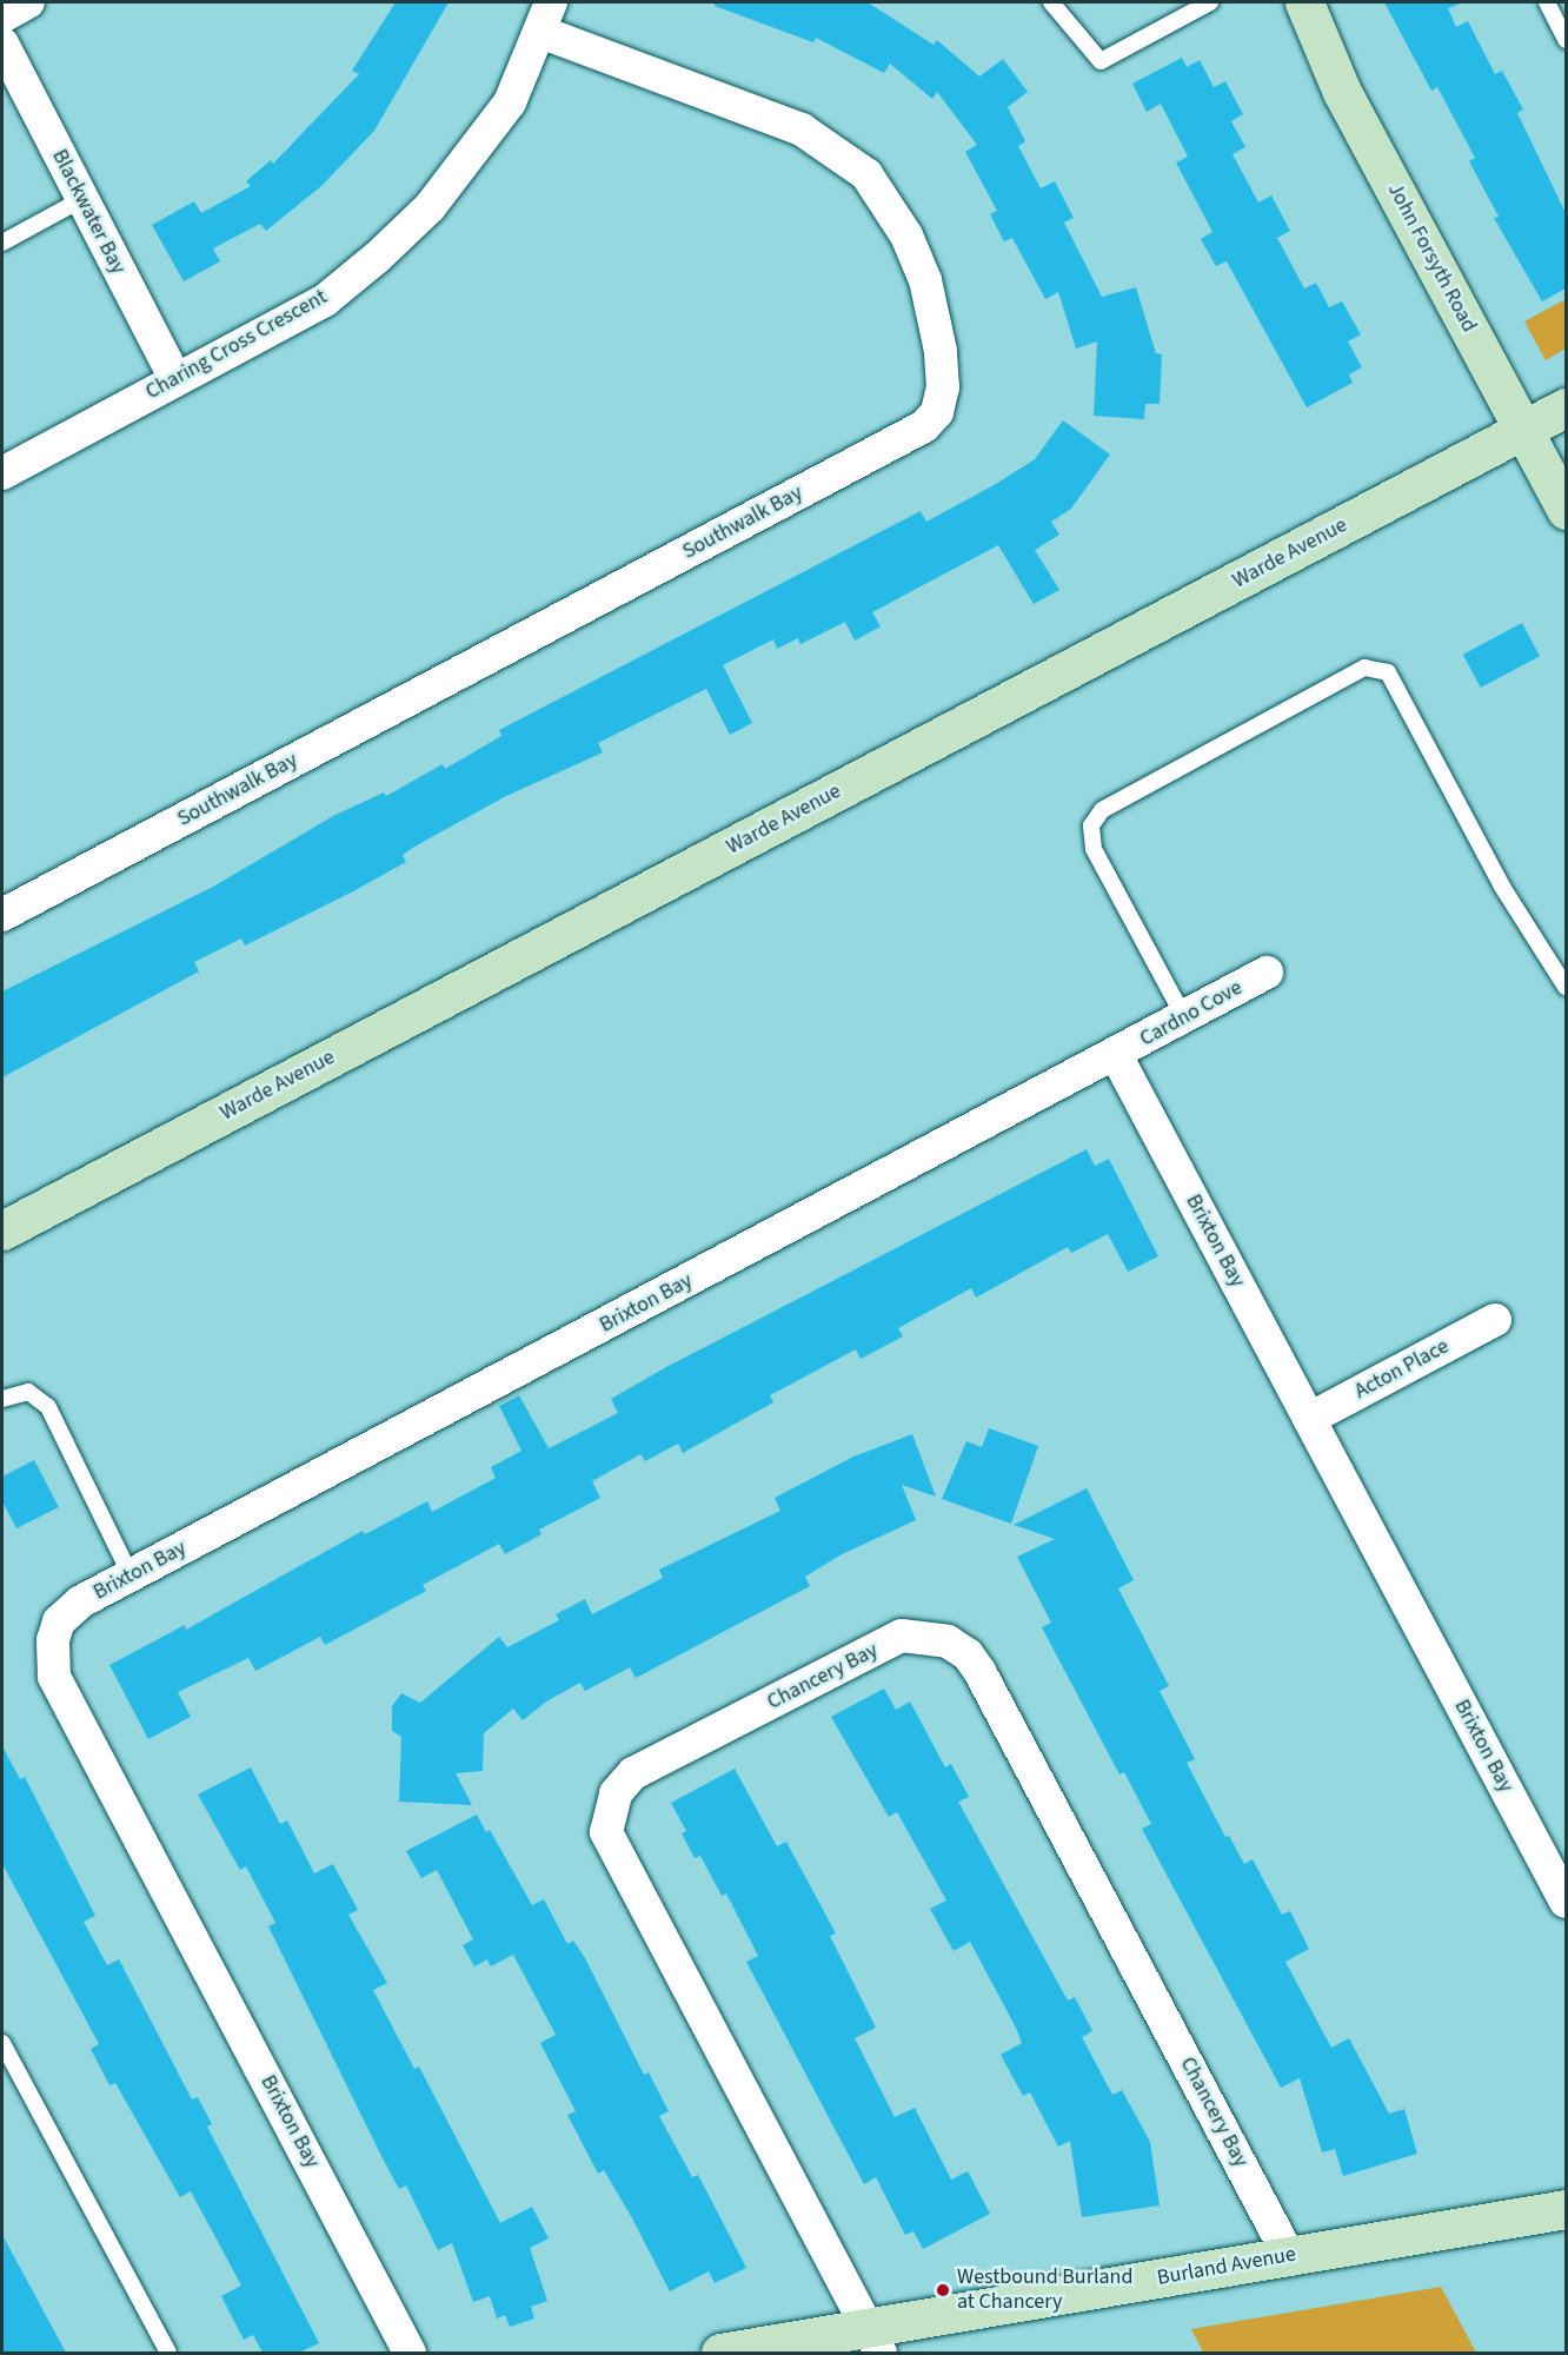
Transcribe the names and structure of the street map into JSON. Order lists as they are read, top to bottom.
{
  "streets": {
    "main road": ["John Forsyth Road", "Warde Avenue", "Burland Avenue"],
    "street": [
      "Blackwater Bay",
      "Charing Cross Crescent",
      "Southwalk Bay",
      "Cardno Cove",
      "Brixton Bay",
      "Acton Place",
      "Chancery Bay"
    ]
  },
  "crossings": [
    ["Blackwater Bay", "Charing Cross Crescent"],
    ["John Forsyth Road", "Warde Avenue"],
    ["Charing Cross Crescent", "Southwalk Bay"],
    ["Cardno Cove", "Brixton Bay"],
    ["Brixton Bay", "Acton Place"],
    ["Chancery Bay", "Burland Avenue"]
  ],
  "places": ["Westbound Burland at Chancery"]
}
